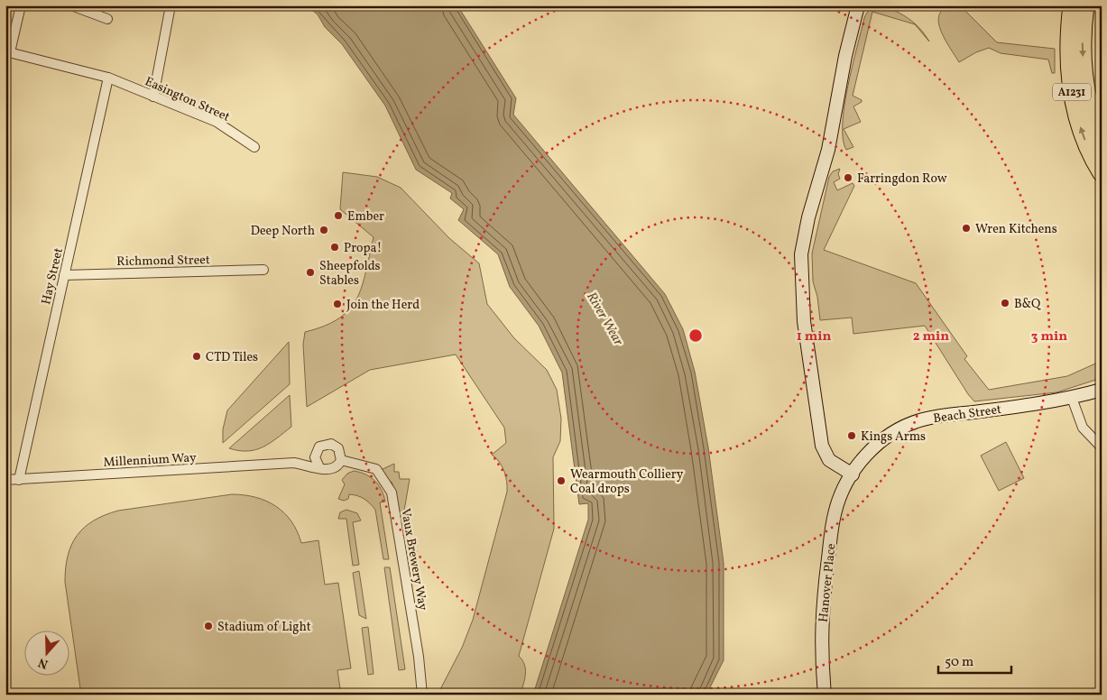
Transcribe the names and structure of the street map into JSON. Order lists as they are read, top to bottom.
{
  "streets": {
    "highway": ["A1231"],
    "street": [
      "Easington Street",
      "Richmond Street",
      "Hay Street",
      "Beach Street",
      "Millennium Way",
      "Vaux Brewery Way",
      "Hanover Place"
    ]
  },
  "crossings": [
    ["Easington Street", "Hay Street"],
    ["Richmond Street", "Hay Street"],
    ["Hay Street", "Millennium Way"],
    ["Beach Street", "Hanover Place"],
    ["Millennium Way", "Vaux Brewery Way"]
  ],
  "water": ["River Wear"],
  "places": [
    "Farringdon Row",
    "Ember",
    "Wren Kitchens",
    "Deep North",
    "Propa!",
    "Sheepfolds Stables",
    "B&Q",
    "Join the Herd",
    "CTD Tiles",
    "Kings Arms",
    "Wearmouth Colliery Coal drops",
    "Stadium of Light"
  ],
  "scale_bar": "50 m",
  "north": "bottom",
  "rings": ["1 min", "2 min", "3 min"]
}
